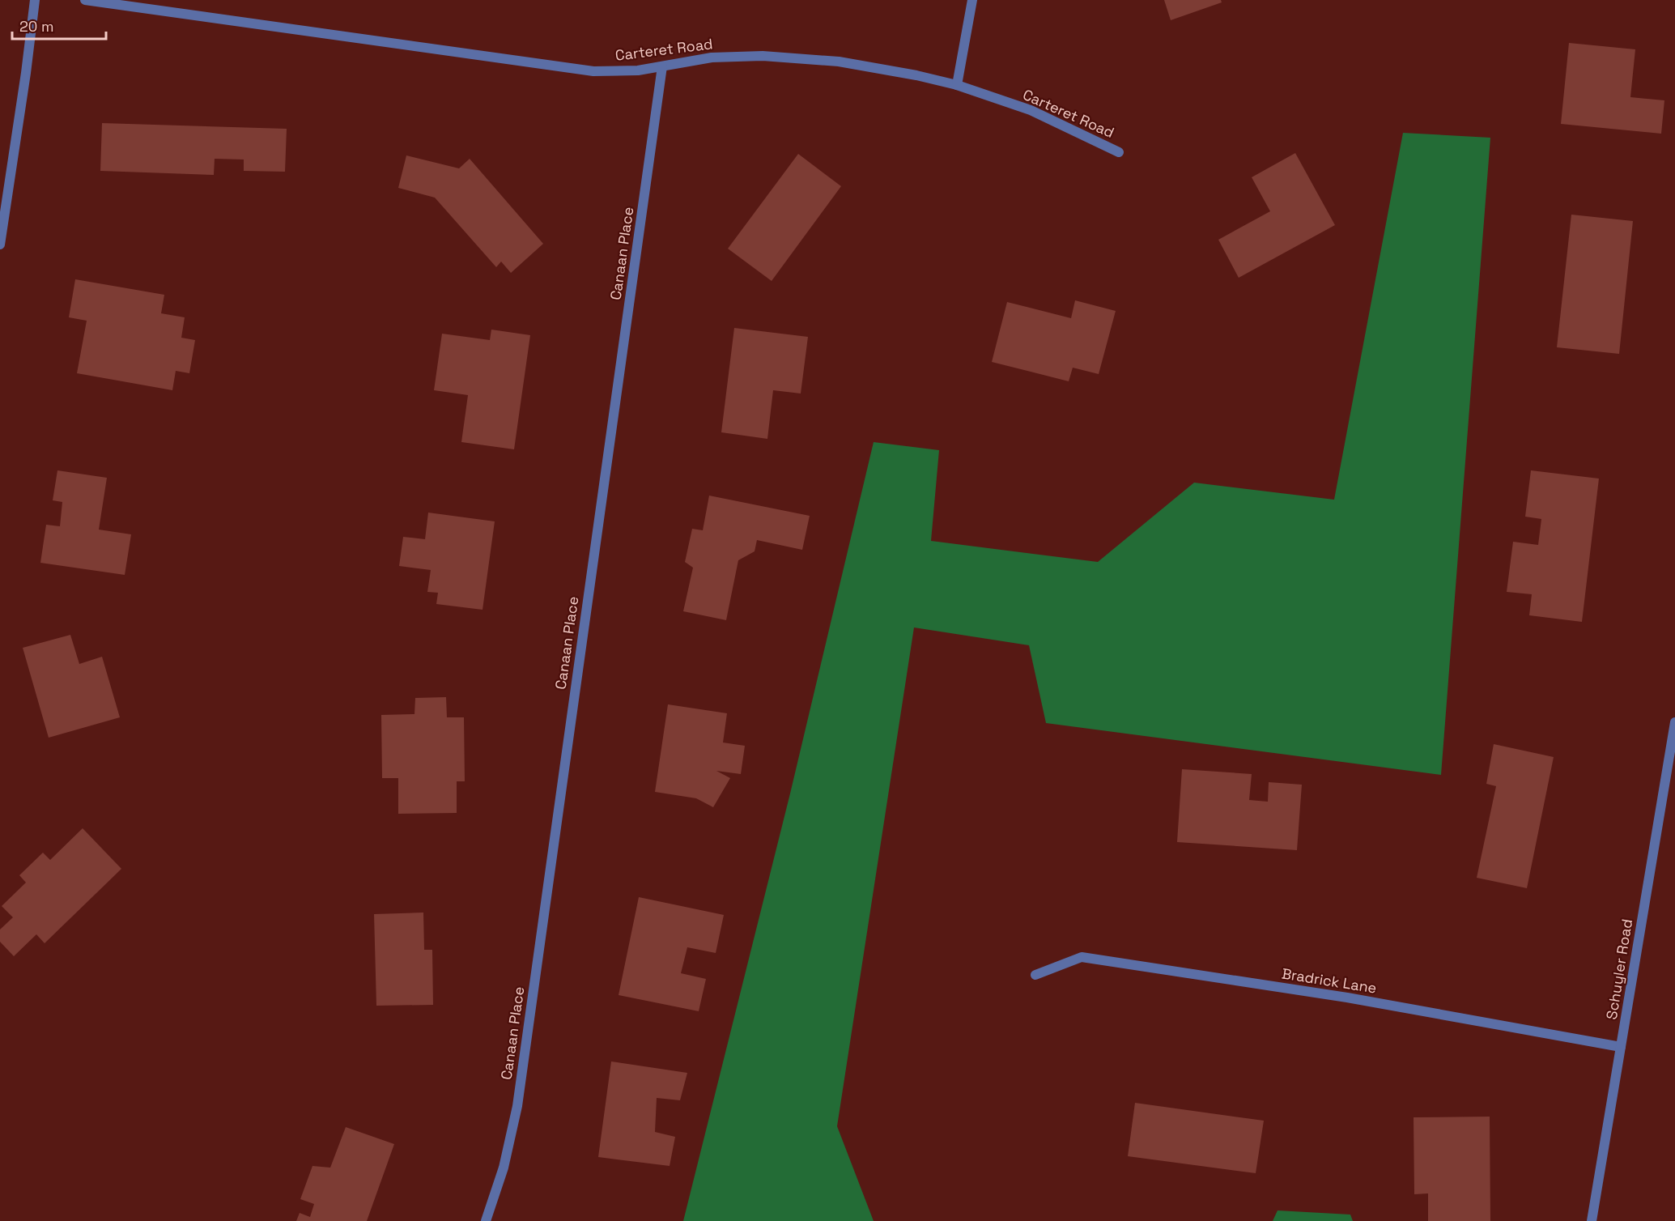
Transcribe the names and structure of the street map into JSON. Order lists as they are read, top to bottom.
{
  "streets": {
    "street": [
      "Carteret Road",
      "Canaan Place",
      "Schuyler Road",
      "Bradrick Lane"
    ]
  },
  "crossings": [
    ["Carteret Road", "Canaan Place"],
    ["Schuyler Road", "Bradrick Lane"]
  ],
  "scale_bar": "20 m"
}
